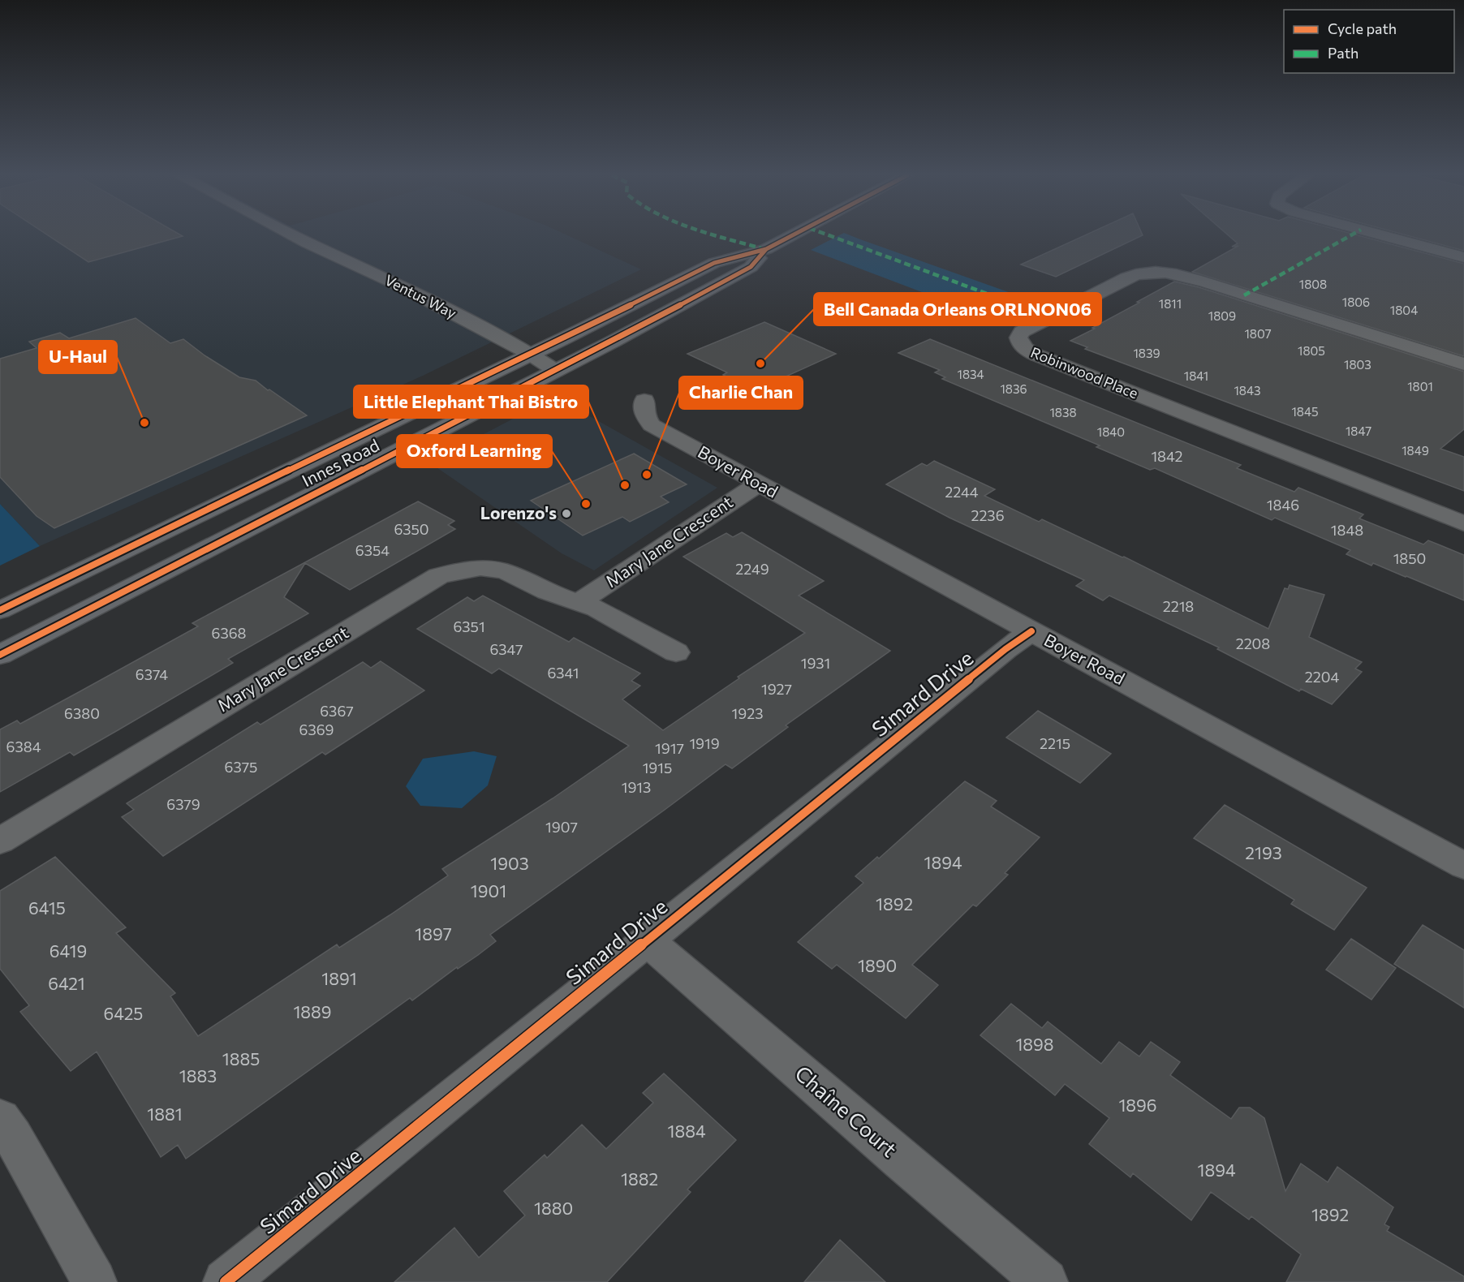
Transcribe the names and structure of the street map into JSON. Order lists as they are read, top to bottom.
{
  "streets": {
    "main road": ["Innes Road"],
    "street": [
      "Ventus Way",
      "Robinwood Place",
      "Boyer Road",
      "Mary Jane Crescent",
      "Simard Drive",
      "Chaîne Court"
    ]
  },
  "crossings": [
    ["Ventus Way", "Innes Road"],
    ["Boyer Road", "Mary Jane Crescent"],
    ["Boyer Road", "Simard Drive"],
    ["Simard Drive", "Chaîne Court"]
  ],
  "places": [
    "Bell Canada Orleans ORLNON06",
    "U-Haul",
    "Charlie Chan",
    "Little Elephant Thai Bistro",
    "Oxford Learning",
    "Lorenzo's"
  ],
  "house_numbers": [
    "1808",
    "1806",
    "1811",
    "1804",
    "1809",
    "1807",
    "1805",
    "1839",
    "1803",
    "1834",
    "1841",
    "1801",
    "1836",
    "1843",
    "1845",
    "1838",
    "1847",
    "1840",
    "1849",
    "1842",
    "2244",
    "1846",
    "2236",
    "6350",
    "1848",
    "6354",
    "1850",
    "2249",
    "2218",
    "6351",
    "6368",
    "2208",
    "6347",
    "1931",
    "6341",
    "6374",
    "2204",
    "1927",
    "6367",
    "6380",
    "1923",
    "6369",
    "1919",
    "2215",
    "6384",
    "1917",
    "6375",
    "1915",
    "1913",
    "6379",
    "1907",
    "2193",
    "1894",
    "1903",
    "1901",
    "1892",
    "6415",
    "1897",
    "6419",
    "1890",
    "1891",
    "6421",
    "1889",
    "6425",
    "1898",
    "1885",
    "1883",
    "1896",
    "1881",
    "1884",
    "1894",
    "1882",
    "1880",
    "1892"
  ],
  "legend": ["Cycle path", "Path"]
}
